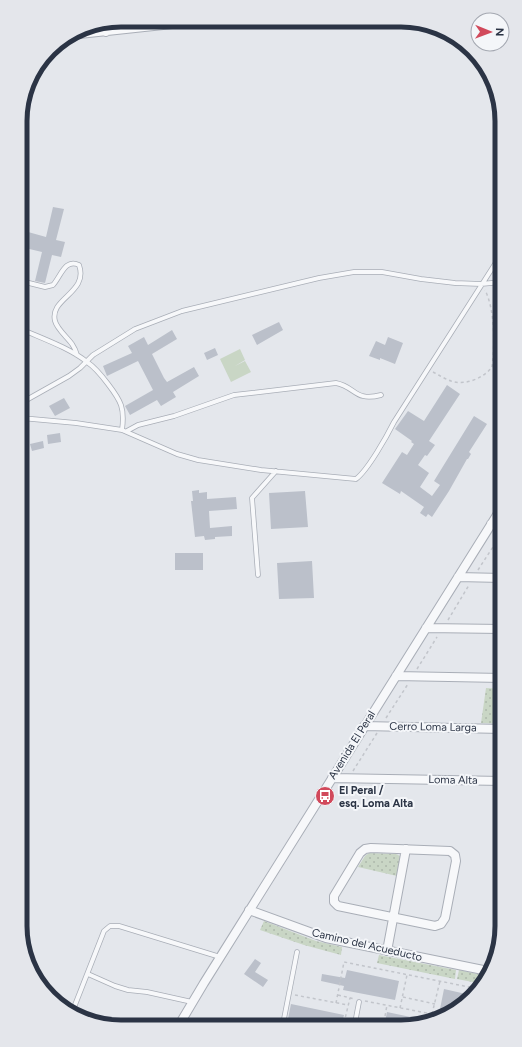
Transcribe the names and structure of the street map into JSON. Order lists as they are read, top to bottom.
{
  "streets": {
    "street": [
      "Cerro Loma Larga",
      "Avenida El Peral",
      "Loma Alta",
      "Camino del Acueducto"
    ]
  },
  "crossings": [
    ["Cerro Loma Larga", "Avenida El Peral"],
    ["Avenida El Peral", "Loma Alta"],
    ["Avenida El Peral", "Camino del Acueducto"]
  ],
  "places": {
    "bus stop": ["El Peral / esq. Loma Alta"]
  },
  "north": "right"
}
